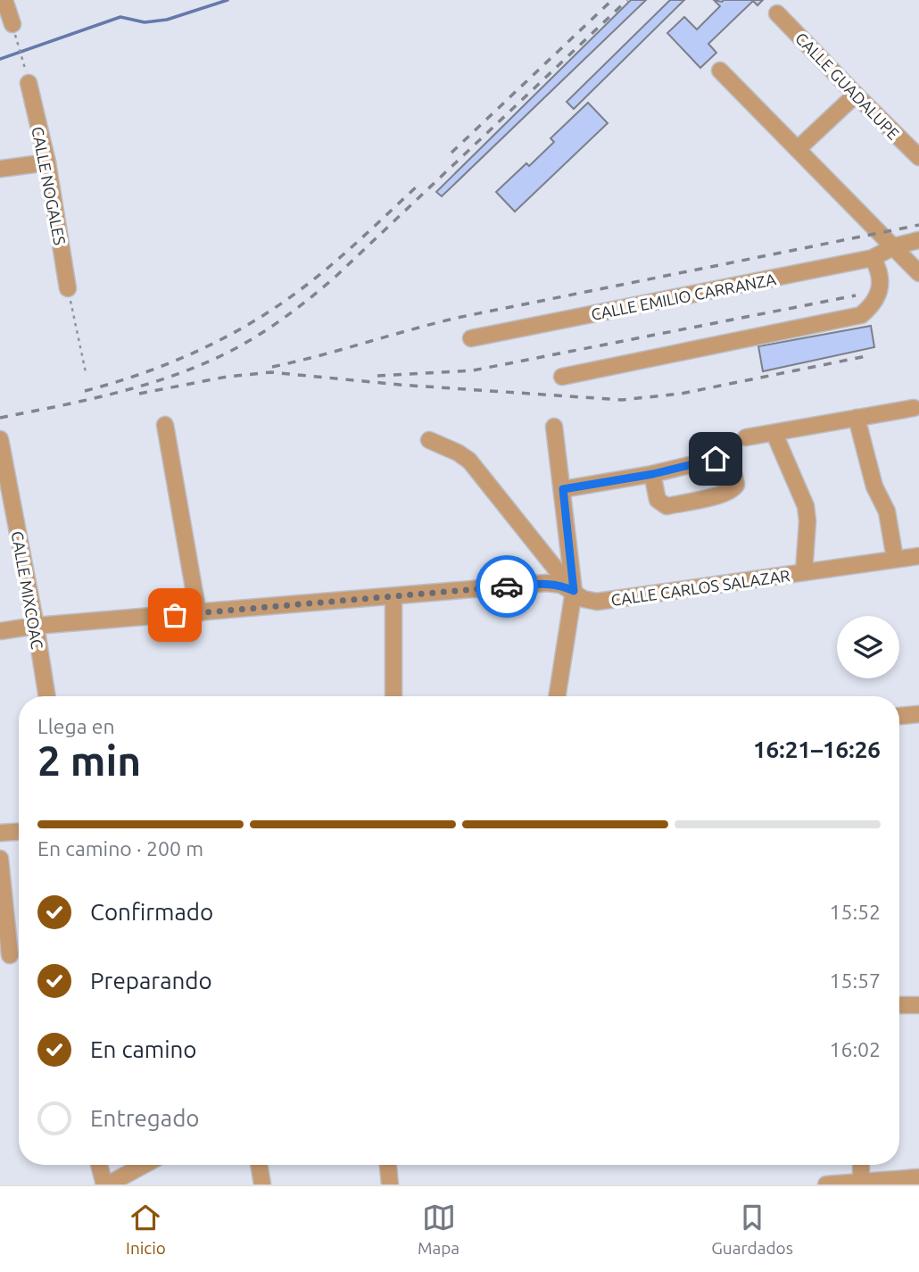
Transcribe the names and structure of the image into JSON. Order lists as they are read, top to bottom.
{
  "streets": {
    "street": [
      "CALLE GUADALUPE",
      "CALLE NOGALES",
      "CALLE EMILIO CARRANZA",
      "CALLE CARLOS SALAZAR",
      "CALLE MIXCOAC"
    ]
  },
  "crossings": [
    ["CALLE CARLOS SALAZAR", "CALLE MIXCOAC"]
  ],
  "page": {
    "heading": ["2 min", "Llega en", "16:21–16:26"],
    "bar": "En camino · 200 m",
    "list": [
      ["Confirmado", "15:52"],
      ["Preparando", "15:57"],
      ["En camino", "16:02"],
      "Entregado"
    ],
    "tabs": ["Inicio", "Mapa", "Guardados"]
  }
}
